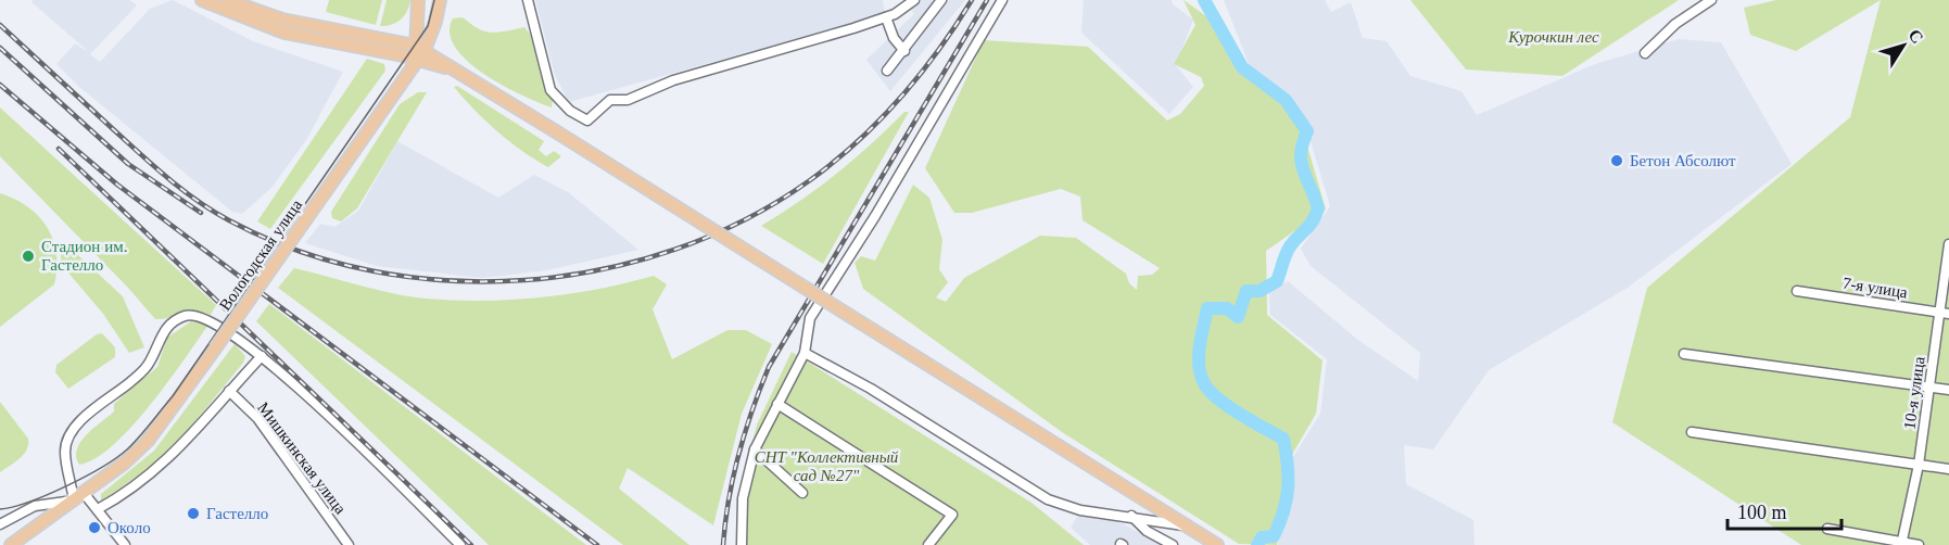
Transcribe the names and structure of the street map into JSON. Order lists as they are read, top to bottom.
{
  "streets": {
    "main road": ["Вологодская улица"],
    "street": ["7-я улица", "10-я улица", "Мишкинская улица"]
  },
  "crossings": [
    ["7-я улица", "10-я улица"]
  ],
  "parks": ["Курочкин лес", "СНТ \"Коллективный сад №27\""],
  "places": [
    "Бетон Абсолют",
    "Стадион им. Гастелло",
    "Гастелло",
    "Около"
  ],
  "scale_bar": "100 m",
  "north": "top right"
}
